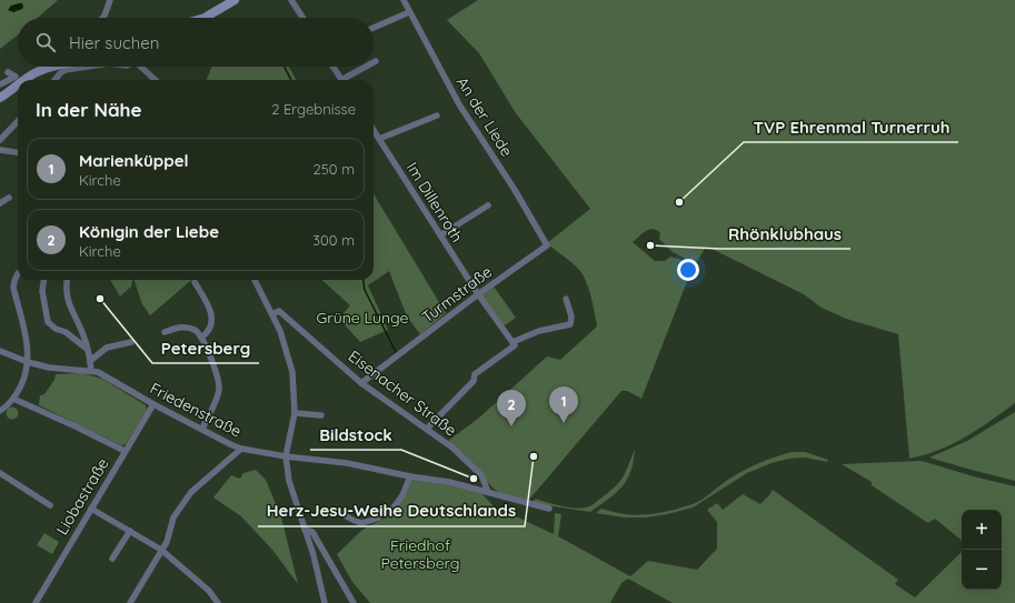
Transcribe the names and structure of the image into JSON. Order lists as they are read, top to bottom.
{
  "streets": {
    "street": [
      "An der Liede",
      "Im Dillenroth",
      "Turmstraße",
      "Eisenacher Straße",
      "Friedenstraße",
      "Liobastraße"
    ]
  },
  "crossings": [
    ["An der Liede", "Turmstraße"],
    ["Im Dillenroth", "Turmstraße"],
    ["Turmstraße", "Eisenacher Straße"],
    ["Eisenacher Straße", "Friedenstraße"],
    ["Friedenstraße", "Liobastraße"]
  ],
  "parks": ["Grüne Lunge", "Friedhof Petersberg"],
  "places": [
    "TVP Ehrenmal Turnerruh",
    "Rhönklubhaus",
    "Petersberg",
    "Herz-Jesu-Weihe Deutschlands",
    "Bildstock"
  ],
  "page": {
    "search": "Hier suchen",
    "heading": ["In der Nähe", "2 Ergebnisse"],
    "list": [
      {
        "mark": "1",
        "name": "Marienküppel",
        "note": "Kirche",
        "value": "250 m"
      },
      {
        "mark": "2",
        "name": "Königin der Liebe",
        "note": "Kirche",
        "value": "300 m"
      }
    ],
    "pins": ["1", "2"],
    "map_buttons": ["+", "−"]
  }
}
